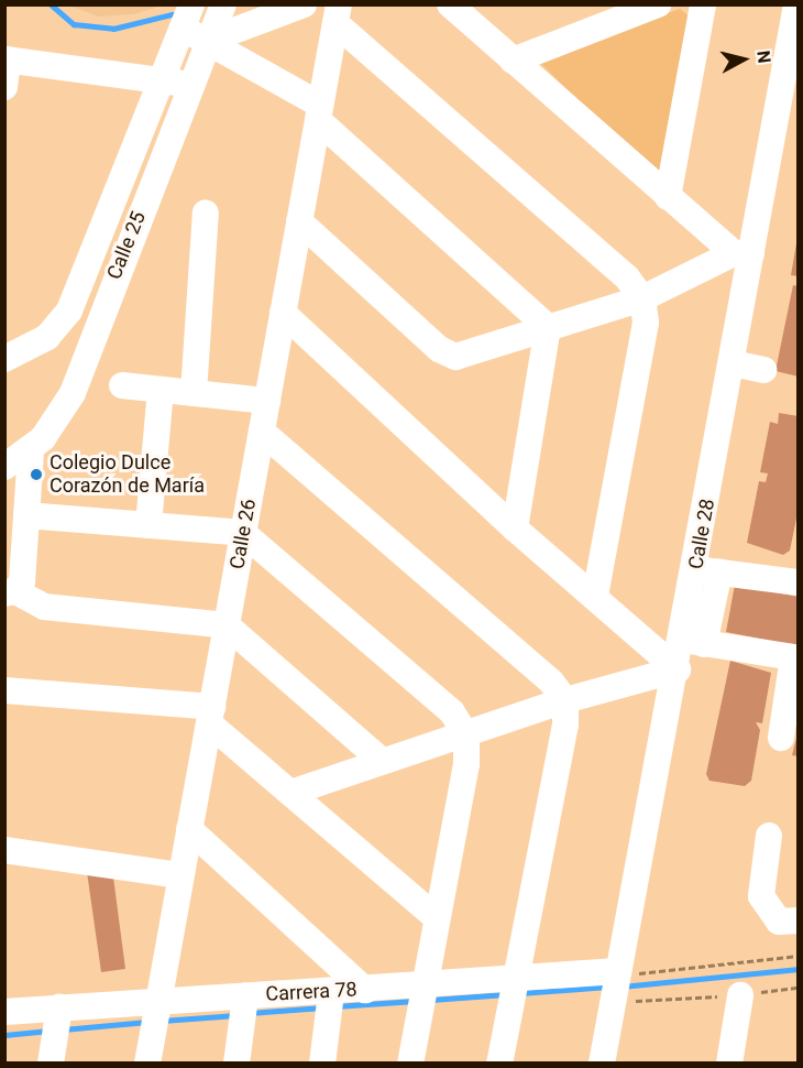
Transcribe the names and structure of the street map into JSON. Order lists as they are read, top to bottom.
{
  "streets": {
    "street": [
      "Calle 25",
      "Calle 26",
      "Calle 28",
      "Carrera 78"
    ]
  },
  "crossings": [
    ["Calle 26", "Carrera 78"],
    ["Calle 28", "Carrera 78"]
  ],
  "places": ["Colegio Dulce Corazón de María"],
  "north": "right"
}
